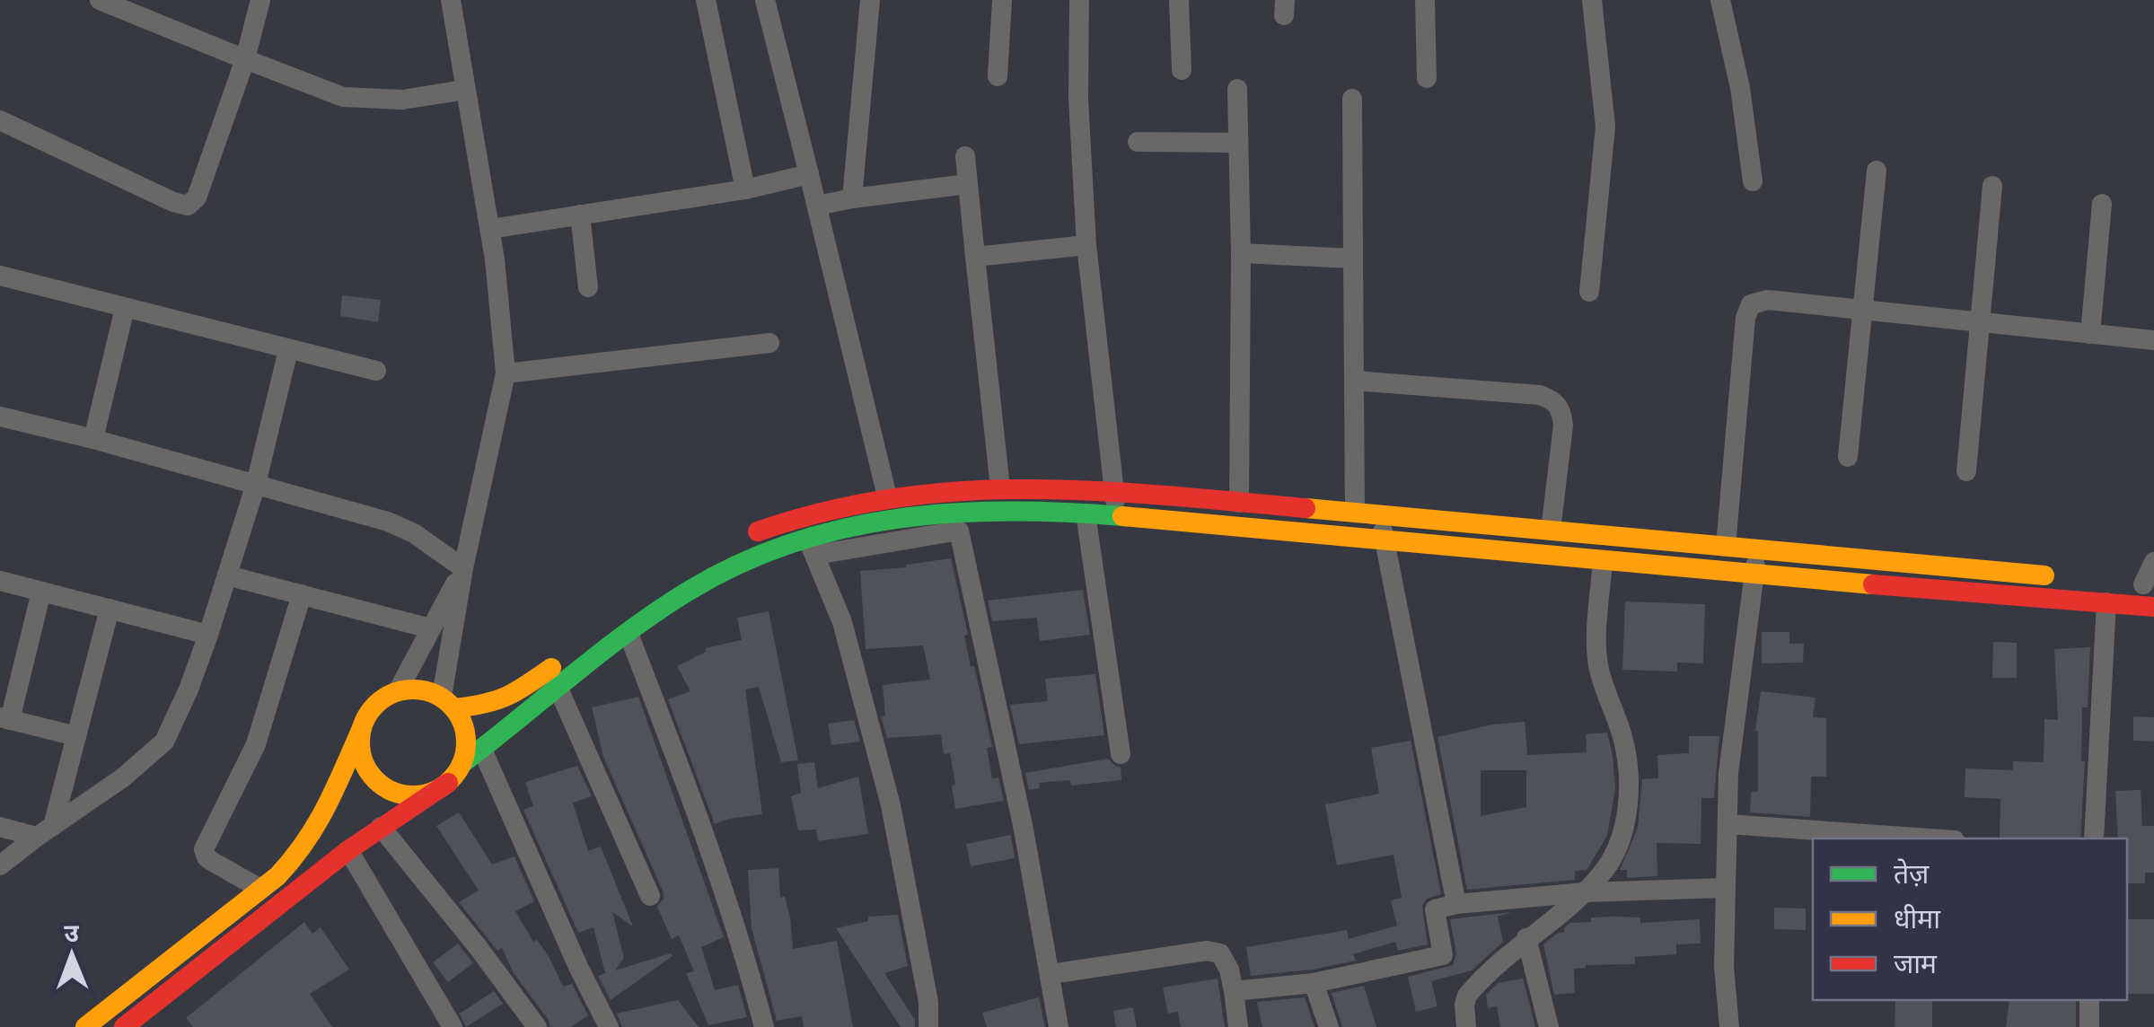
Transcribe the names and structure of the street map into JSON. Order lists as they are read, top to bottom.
{
  "legend": ["तेज़", "धीमा", "जाम"],
  "north": "top"
}
